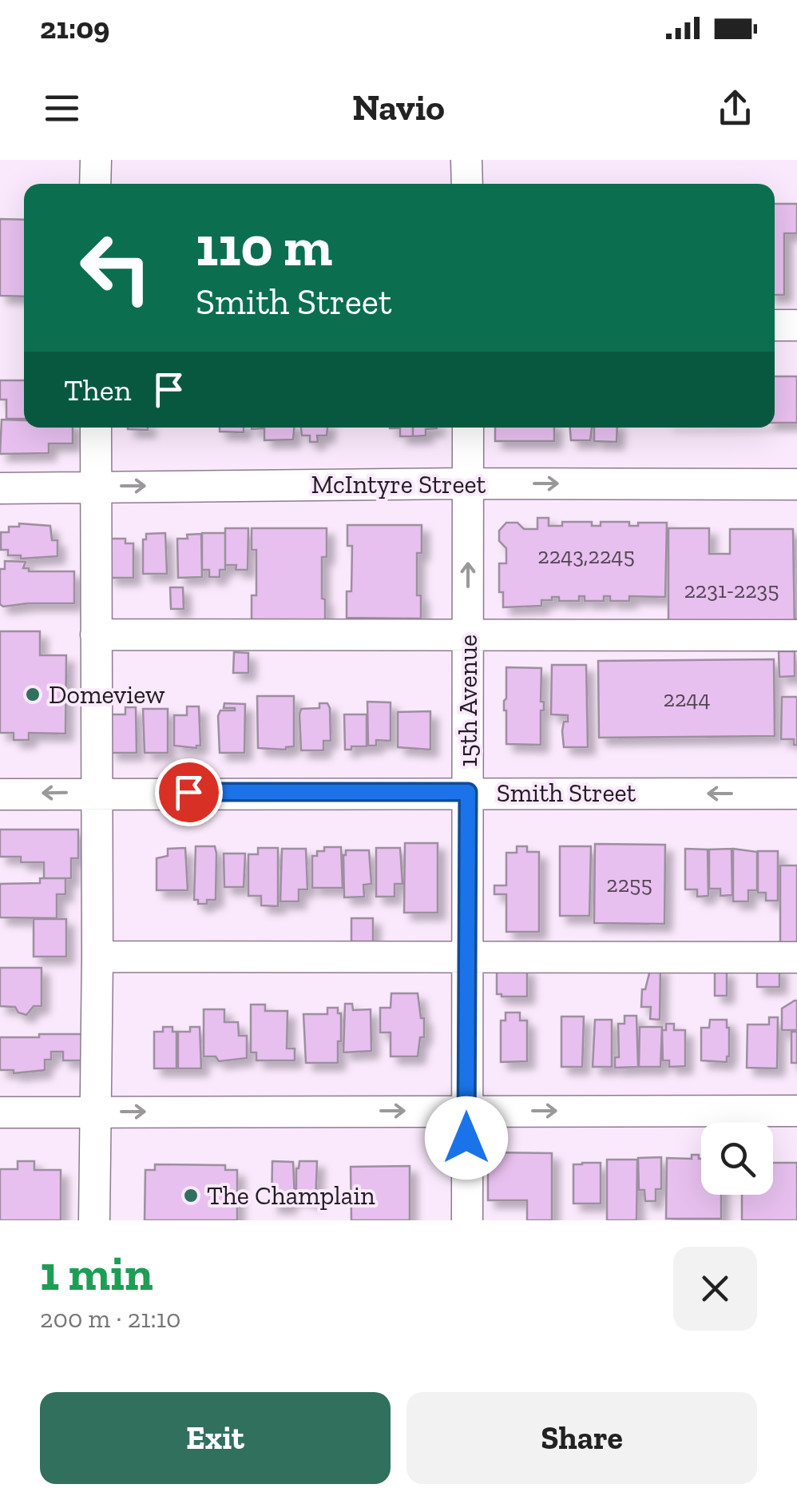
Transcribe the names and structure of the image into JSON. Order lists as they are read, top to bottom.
{
  "streets": {
    "street": ["McIntyre Street", "15th Avenue", "Smith Street"]
  },
  "crossings": [
    ["McIntyre Street", "15th Avenue"],
    ["15th Avenue", "Smith Street"]
  ],
  "places": ["Domeview", "The Champlain"],
  "house_numbers": [
    "2243,2245",
    "2231-2235",
    "2244",
    "2255"
  ],
  "page": {
    "status": "21:09",
    "header": "Navio",
    "turn": ["110 m", "Smith Street"],
    "then": "Then",
    "heading": ["1 min", "200 m · 21:10"],
    "buttons": ["Exit", "Share"]
  }
}
